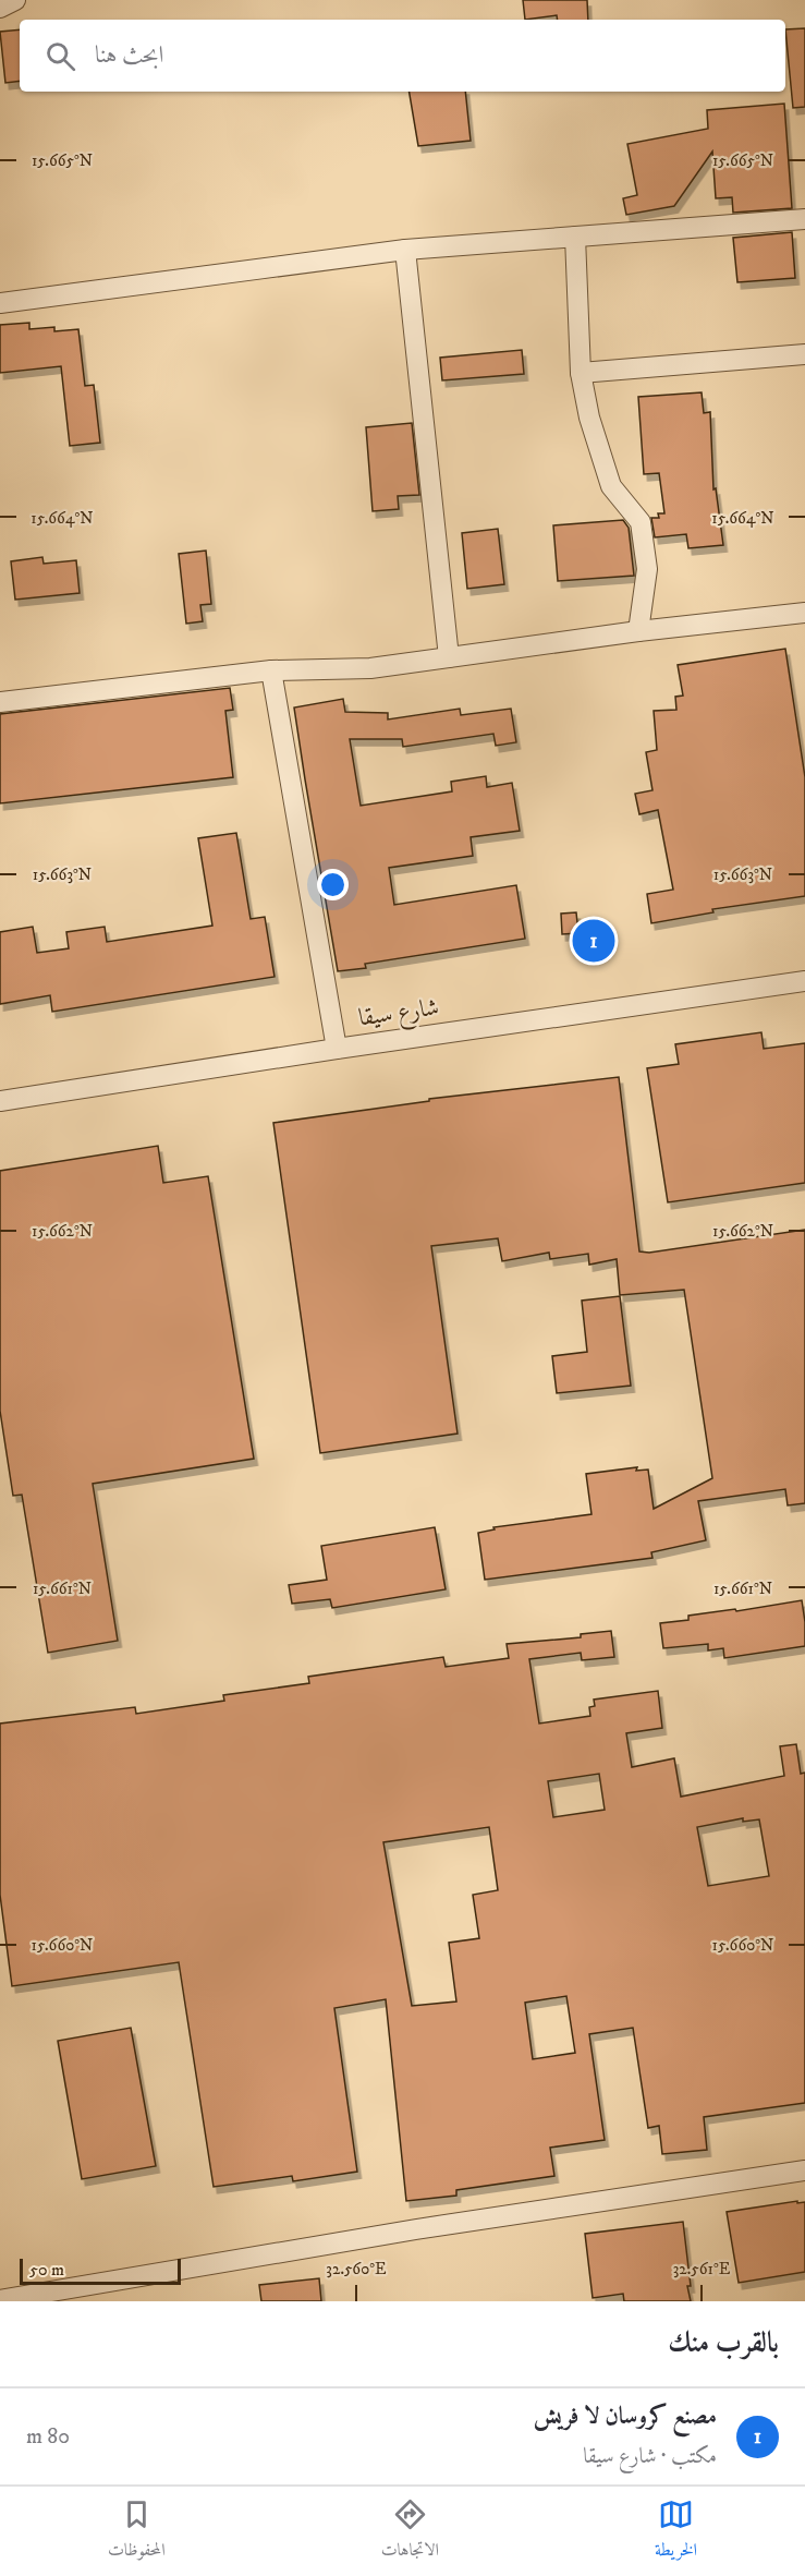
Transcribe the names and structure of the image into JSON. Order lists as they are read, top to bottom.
{
  "streets": {
    "street": ["شارع سيقا"]
  },
  "scale_bar": "50 m",
  "page": {
    "search": "ابحث هنا",
    "pins": "1",
    "scale": "50 m",
    "heading": "بالقرب منك",
    "list": [
      {
        "mark": "1",
        "name": "مصنع كروسان لا فريش",
        "note": "مكتب · شارع سيقا",
        "value": "80 m"
      }
    ],
    "nav": ["الخريطة", "الاتجاهات", "المحفوظات"]
  },
  "coordinates": [
    "15.665°N",
    "15.664°N",
    "15.663°N",
    "15.662°N",
    "15.661°N",
    "15.660°N",
    "32.560°E",
    "32.561°E"
  ]
}
